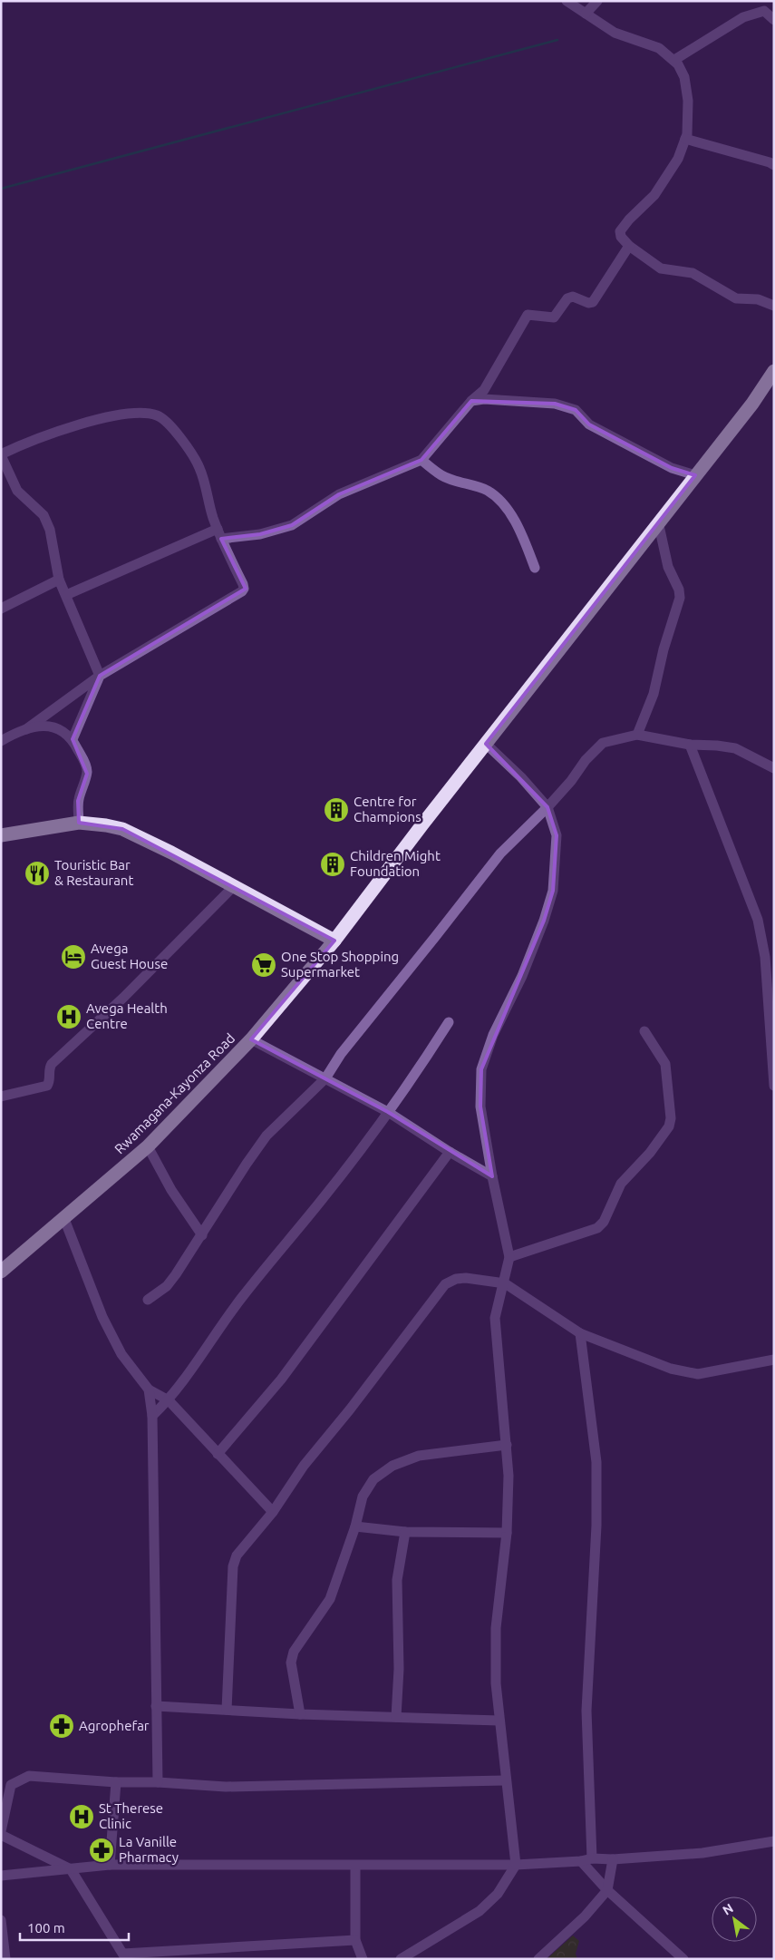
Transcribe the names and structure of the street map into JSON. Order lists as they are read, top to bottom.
{
  "streets": {
    "highway": ["Rwamagana-Kayonza Road"]
  },
  "places": {
    "building": ["Centre for Champions", "Children Might Foundation"],
    "restaurant": ["Touristic Bar & Restaurant"],
    "hotel": ["Avega Guest House"],
    "supermarket": ["One Stop Shopping Supermarket"],
    "hospital": ["Avega Health Centre", "St Therese Clinic"],
    "pharmacy": ["Agrophefar", "La Vanille Pharmacy"]
  },
  "scale_bar": "100 m",
  "north": "top left"
}
